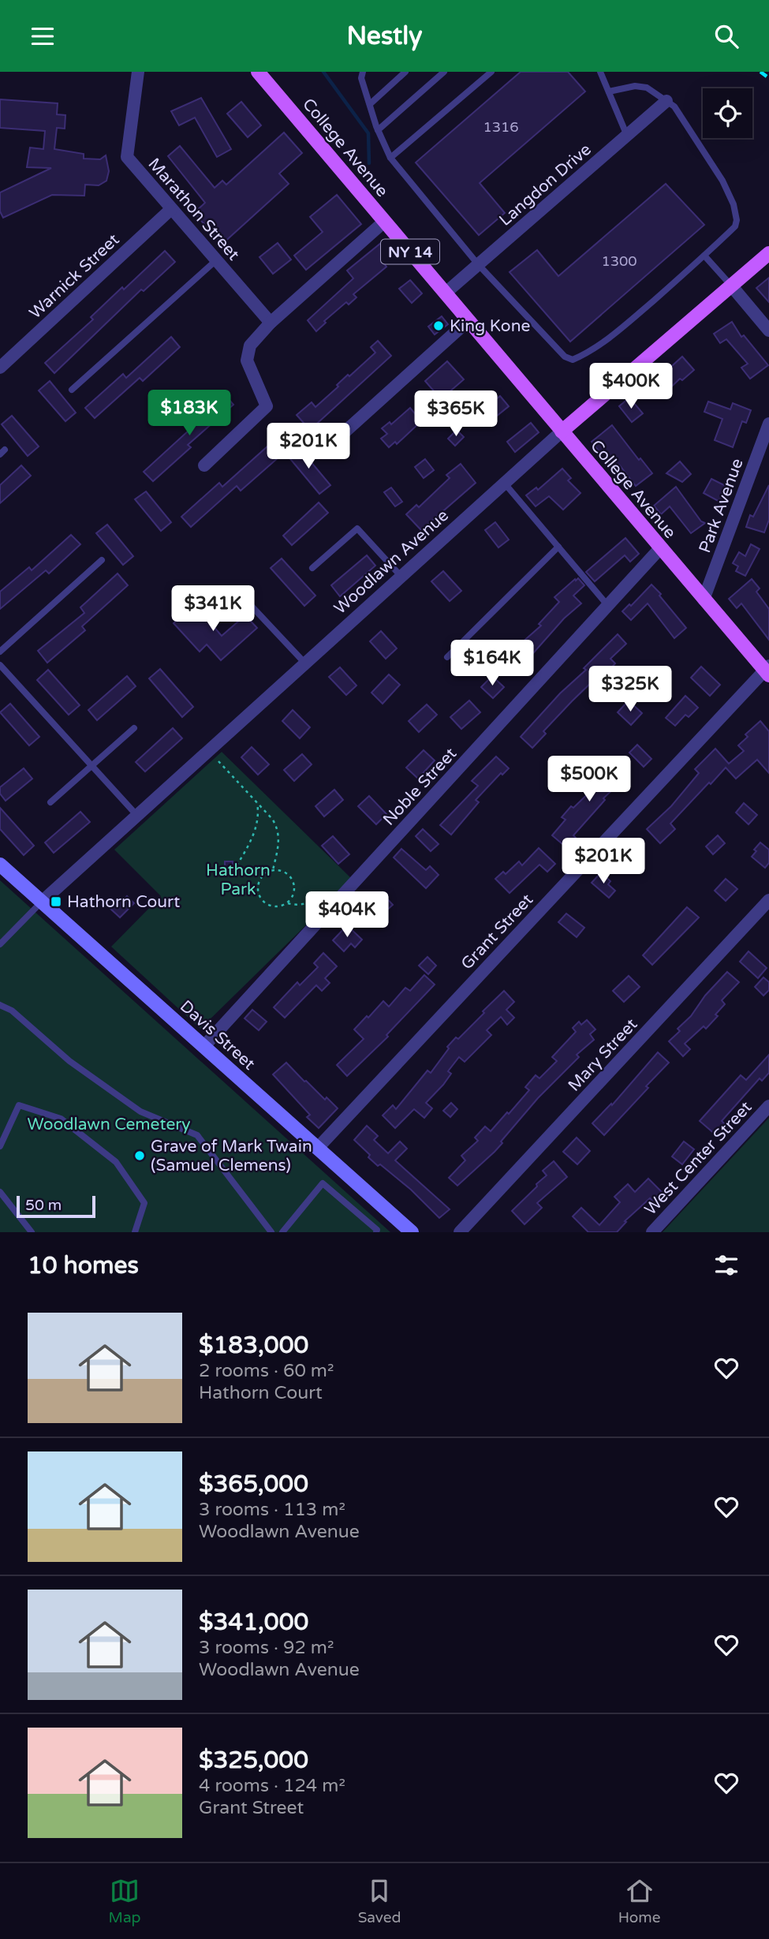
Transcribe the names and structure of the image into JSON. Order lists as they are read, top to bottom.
{
  "streets": {
    "main road": ["College Avenue", "NY 14", "Woodlawn Avenue"],
    "street": [
      "Langdon Drive",
      "Marathon Street",
      "Warnick Street",
      "Park Avenue",
      "Noble Street",
      "Grant Street",
      "Davis Street",
      "Mary Street",
      "West Center Street"
    ]
  },
  "crossings": [
    ["College Avenue", "Langdon Drive"],
    ["College Avenue", "Park Avenue"],
    ["College Avenue", "Woodlawn Avenue"],
    ["College Avenue", "Noble Street"],
    ["College Avenue", "Grant Street"],
    ["Marathon Street", "Warnick Street"],
    ["Woodlawn Avenue", "Davis Street"],
    ["Noble Street", "Davis Street"],
    ["Grant Street", "Davis Street"]
  ],
  "parks": ["Hathorn Park", "Woodlawn Cemetery"],
  "places": {
    "other": ["King Kone", "Grave of Mark Twain (Samuel Clemens)"],
    "transit": ["Hathorn Court"]
  },
  "house_numbers": ["1316", "1300"],
  "scale_bar": "50 m",
  "page": {
    "header": "Nestly",
    "price": [
      "$400K",
      "$183K",
      "$365K",
      "$201K",
      "$341K",
      "$164K",
      "$325K",
      "$500K",
      "$201K",
      "$404K"
    ],
    "scale": "50 m",
    "heading": "10 homes",
    "list": [
      {
        "name": "$183,000",
        "note": "2 rooms · 60 m² · Hathorn Court"
      },
      {
        "name": "$365,000",
        "note": "3 rooms · 113 m² · Woodlawn Avenue"
      },
      {
        "name": "$341,000",
        "note": "3 rooms · 92 m² · Woodlawn Avenue"
      },
      {
        "name": "$325,000",
        "note": "4 rooms · 124 m² · Grant Street"
      }
    ],
    "tabs": ["Map", "Saved", "Home"]
  }
}
